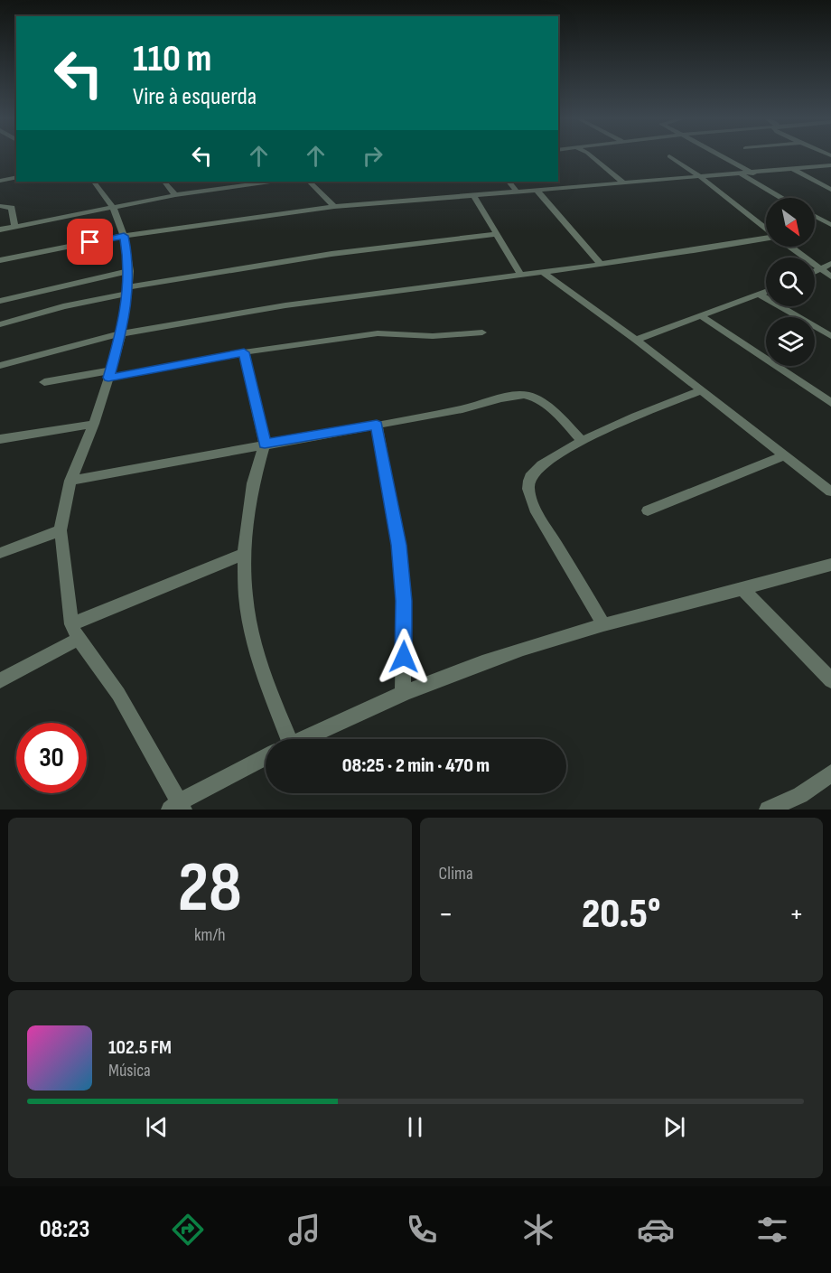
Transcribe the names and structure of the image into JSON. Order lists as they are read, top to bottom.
{
  "north": "bottom right",
  "page": {
    "turn": ["110 m", "Vire à esquerda"],
    "limit": "30",
    "trip": "08:25 · 2 min · 470 m",
    "tile": [
      ["28", "km/h"],
      "Clima"
    ],
    "heat": ["−", "20.5°", "+"],
    "song": ["102.5 FM", "Música"],
    "tabs": "08:23"
  }
}
